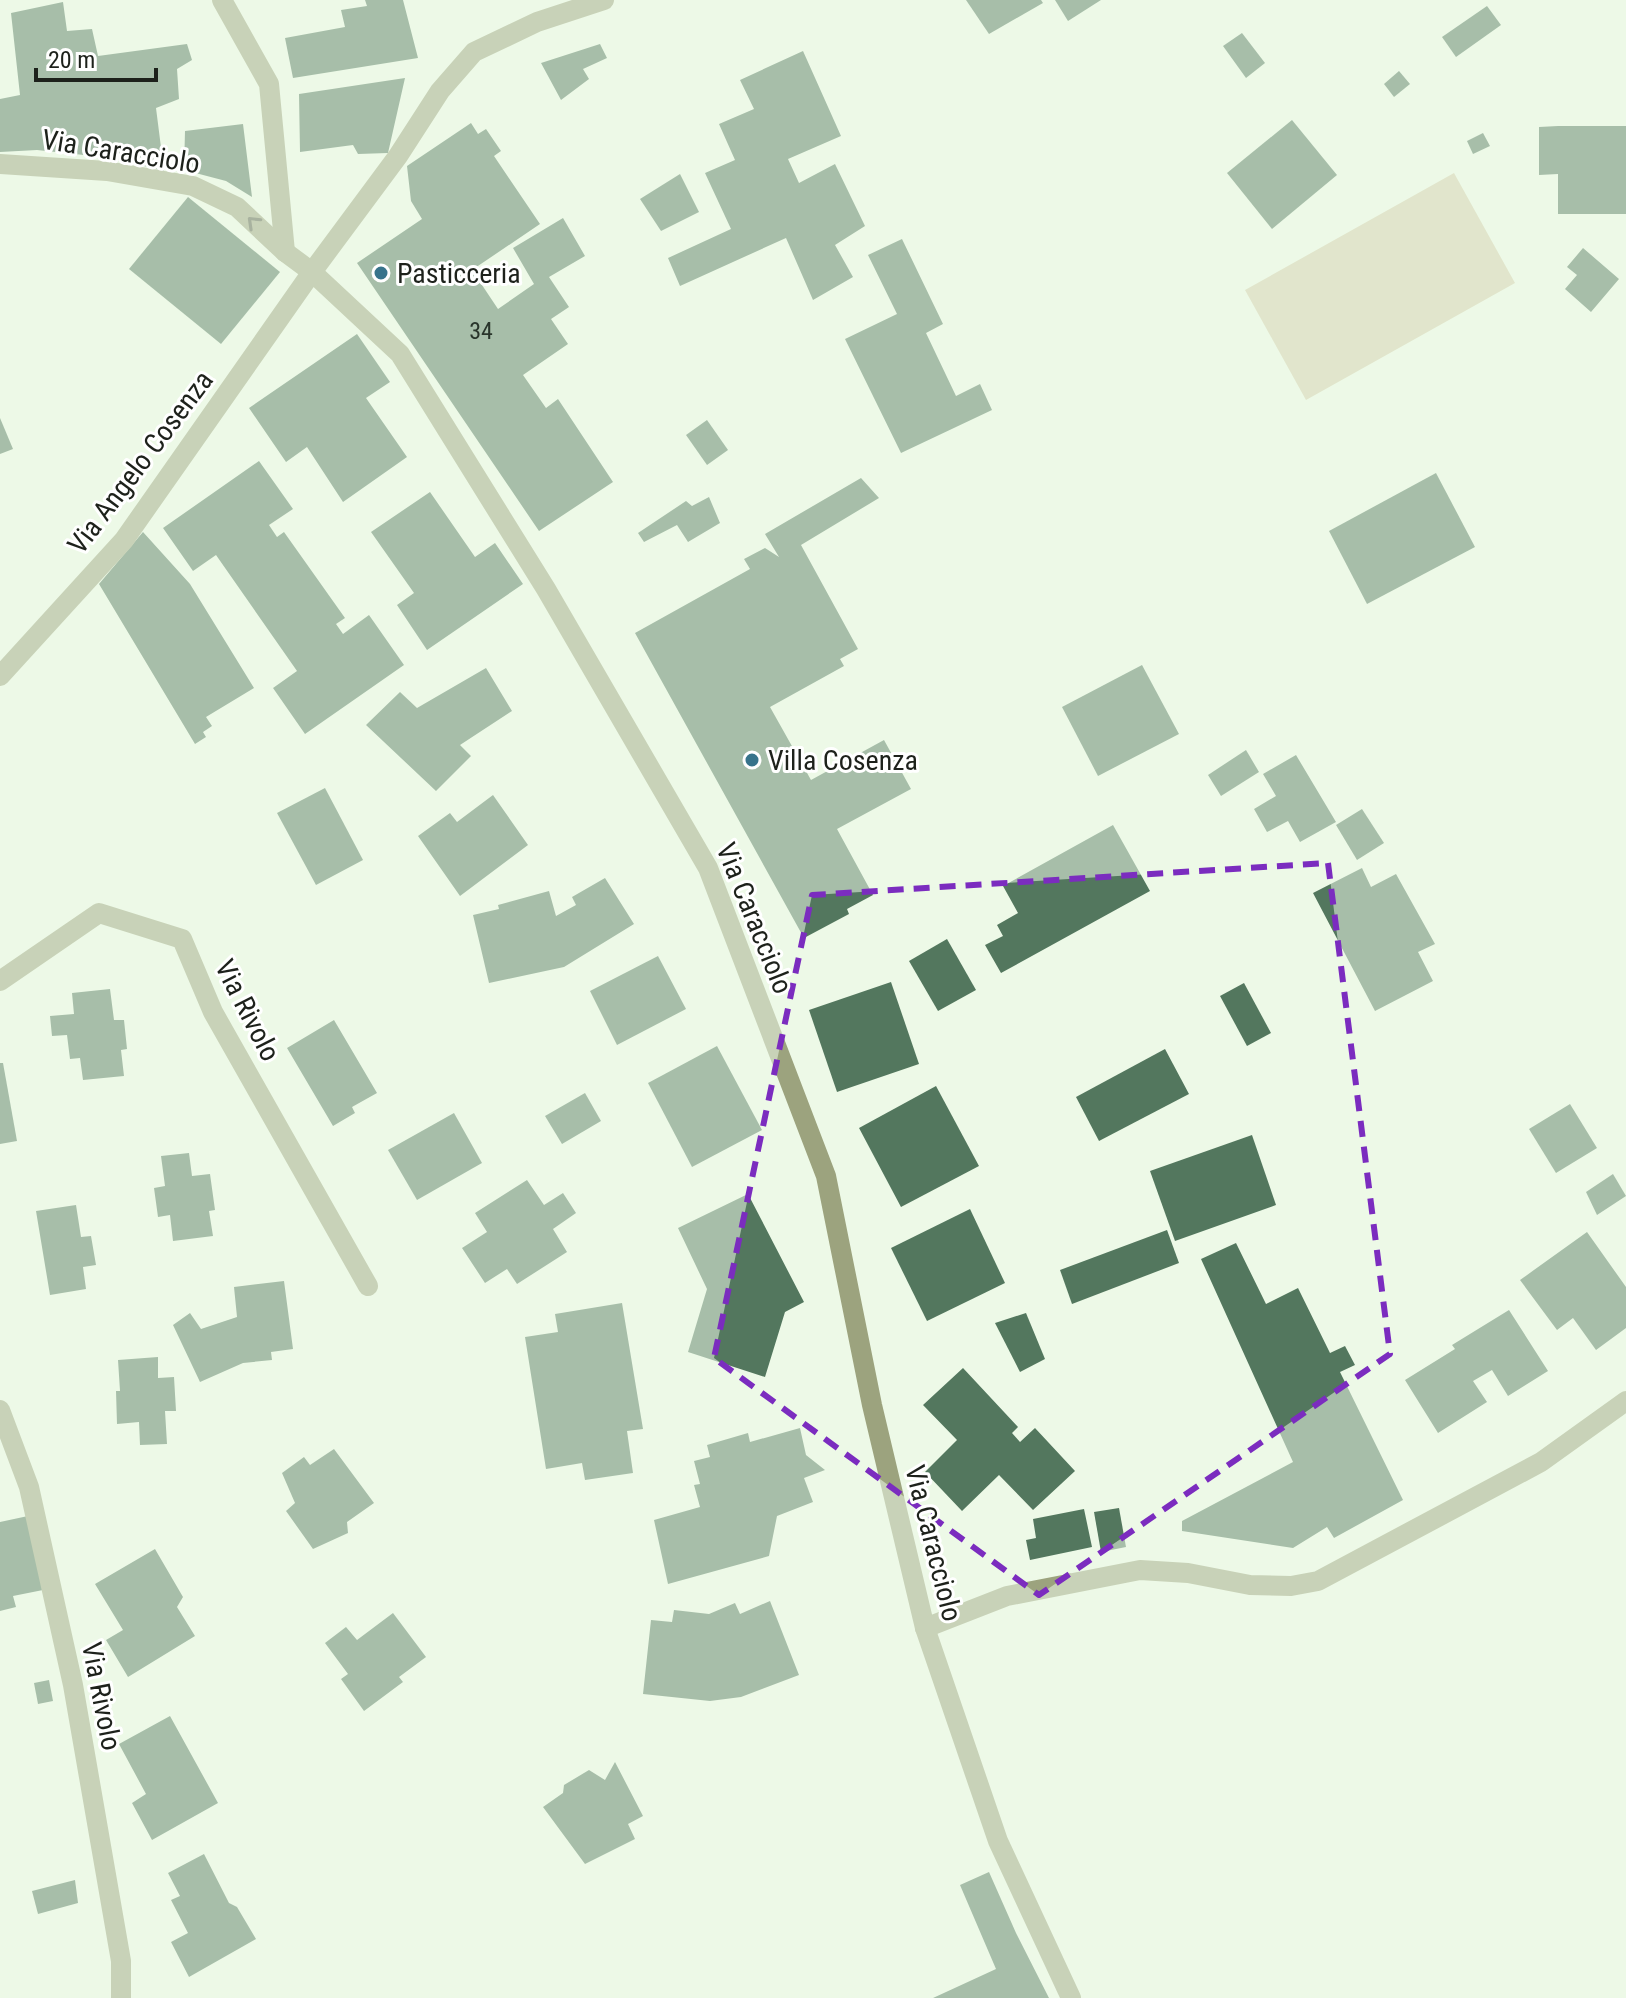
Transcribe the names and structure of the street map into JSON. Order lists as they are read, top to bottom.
{
  "streets": {
    "street": ["Via Caracciolo", "Via Angelo Cosenza", "Via Rivolo"]
  },
  "crossings": [
    ["Via Caracciolo", "Via Angelo Cosenza"]
  ],
  "places": ["Pasticceria", "Villa Cosenza"],
  "house_numbers": ["34"],
  "scale_bar": "20 m"
}
